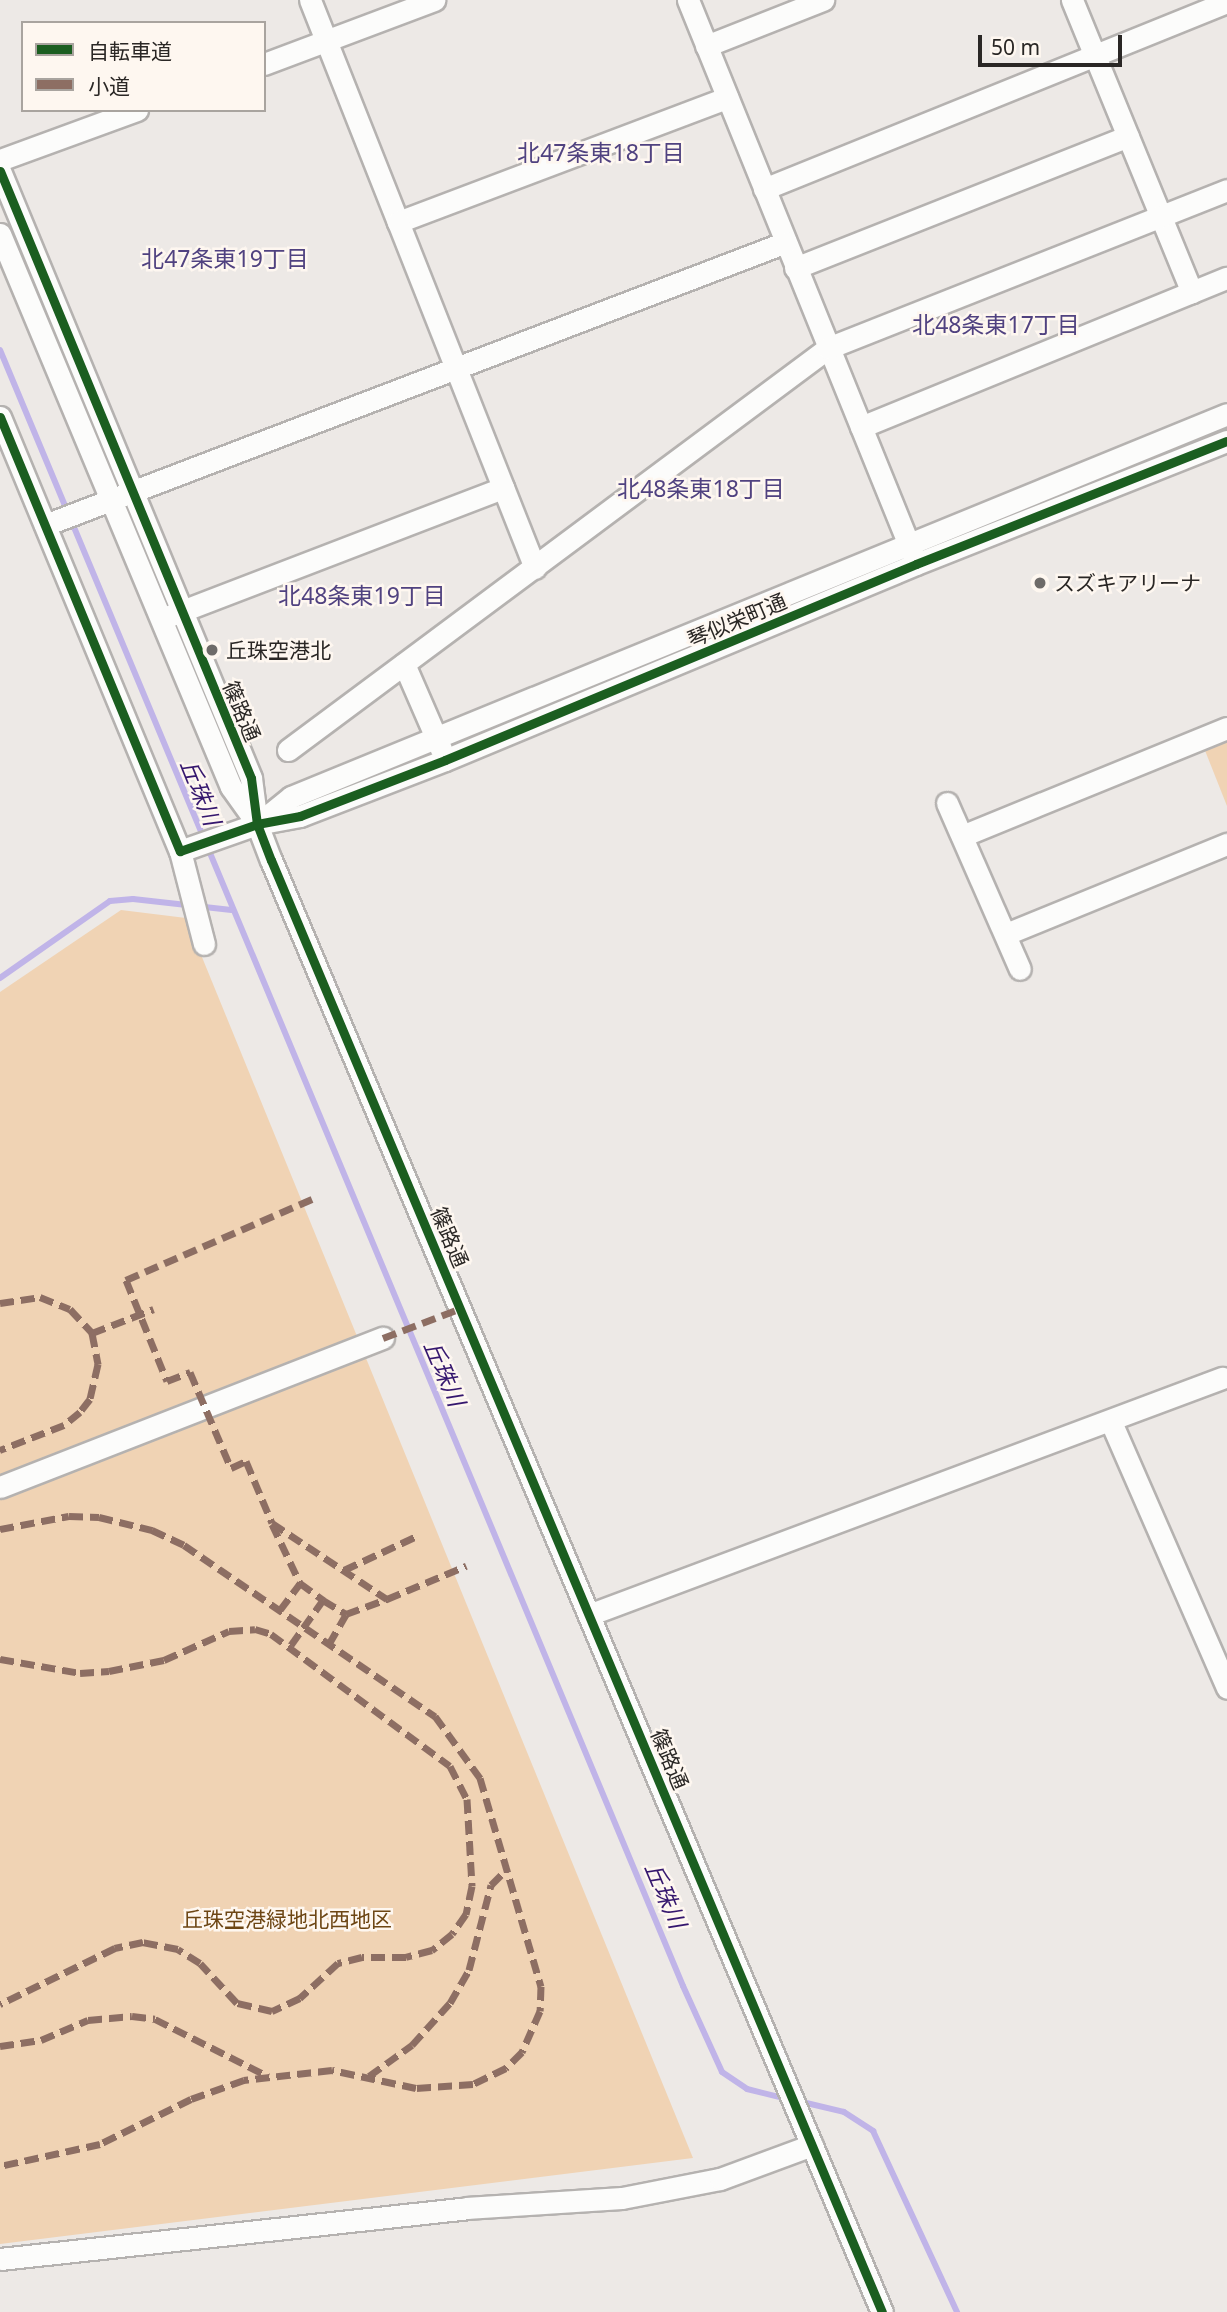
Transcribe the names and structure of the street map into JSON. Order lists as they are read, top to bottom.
{
  "streets": {
    "street": ["琴似栄町通", "篠路通"]
  },
  "crossings": [
    ["琴似栄町通", "篠路通"]
  ],
  "districts": [
    "北47条東18丁目",
    "北47条東19丁目",
    "北48条東17丁目",
    "北48条東18丁目",
    "北48条東19丁目"
  ],
  "water": ["丘珠川"],
  "parks": ["丘珠空港緑地北西地区"],
  "places": ["スズキアリーナ", "丘珠空港北"],
  "legend": ["自転車道", "小道"],
  "scale_bar": "50 m"
}
